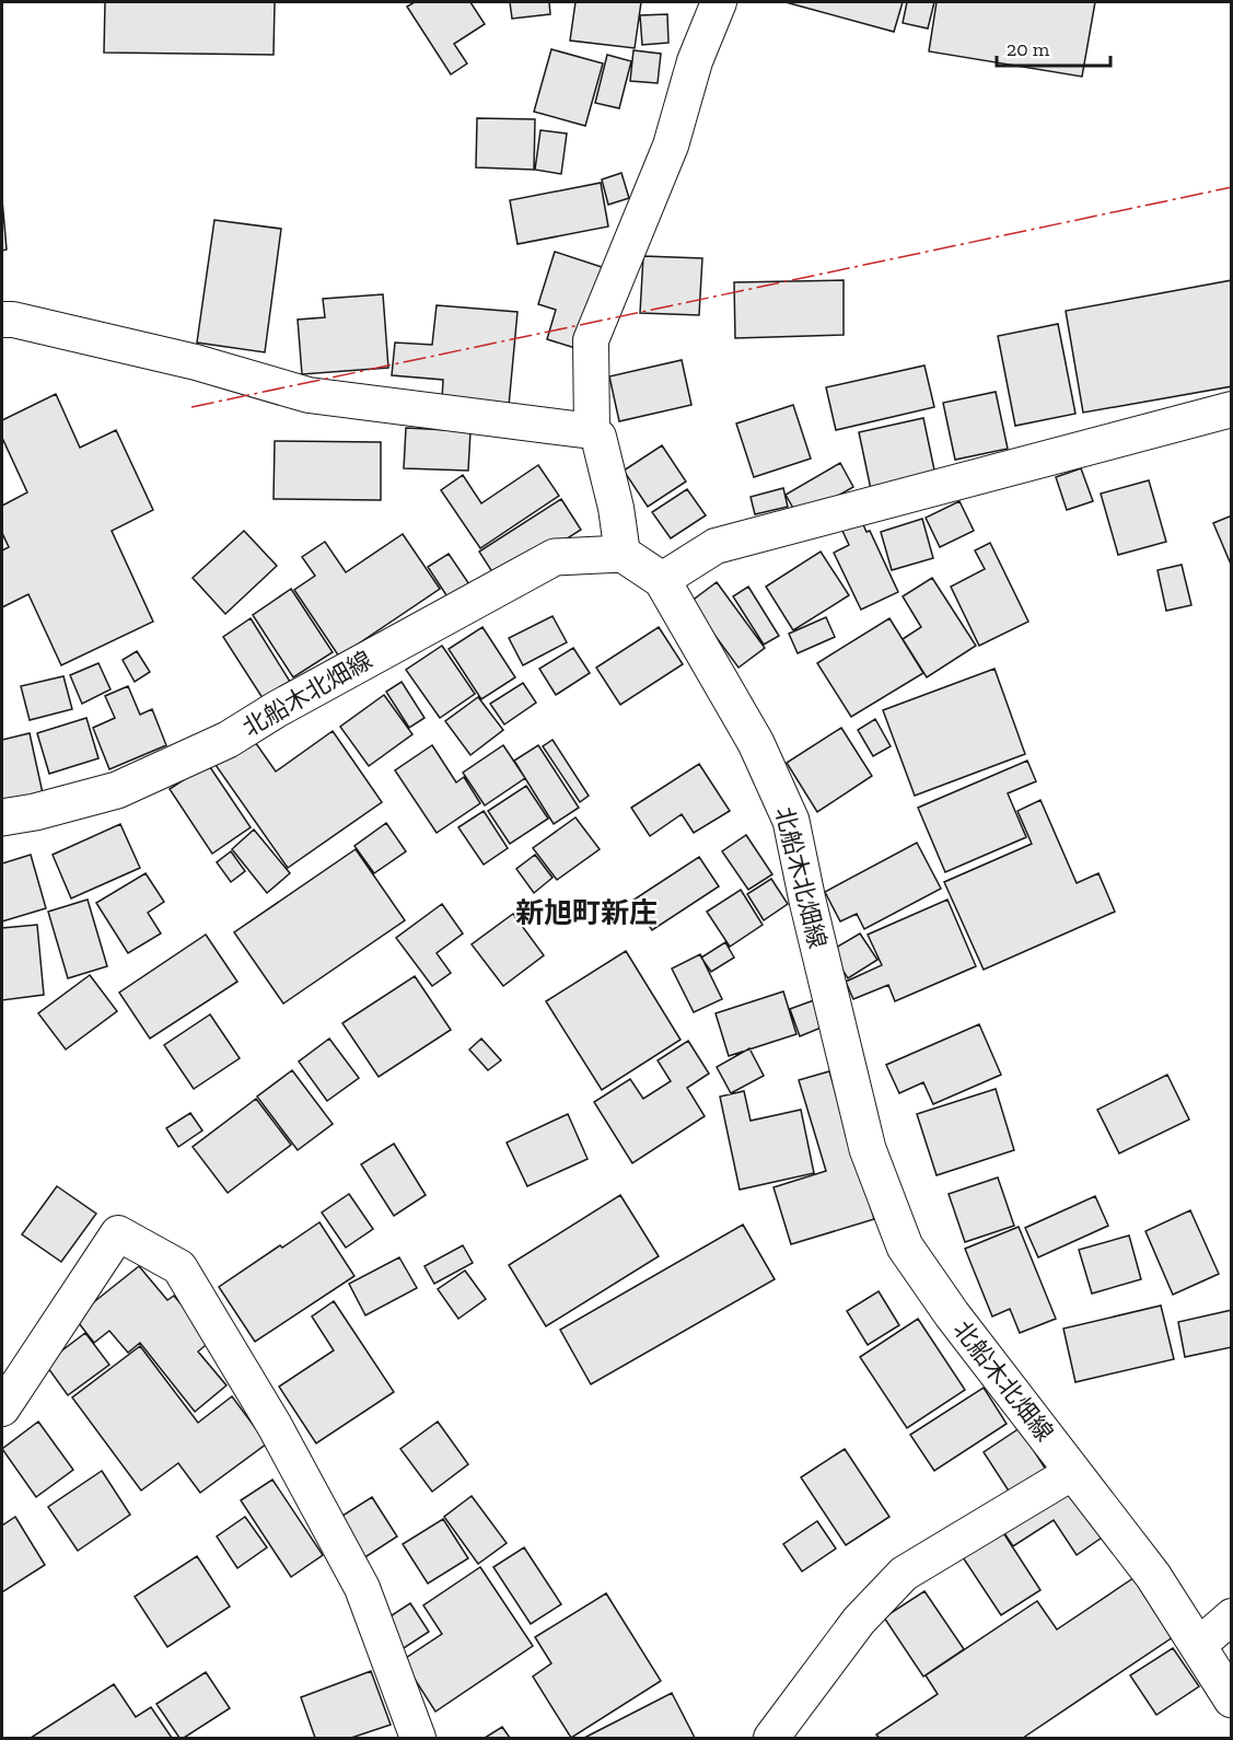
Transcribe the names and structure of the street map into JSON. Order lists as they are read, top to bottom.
{
  "streets": {
    "main road": ["北船木北畑線"]
  },
  "districts": ["新旭町新庄"],
  "scale_bar": "20 m"
}
